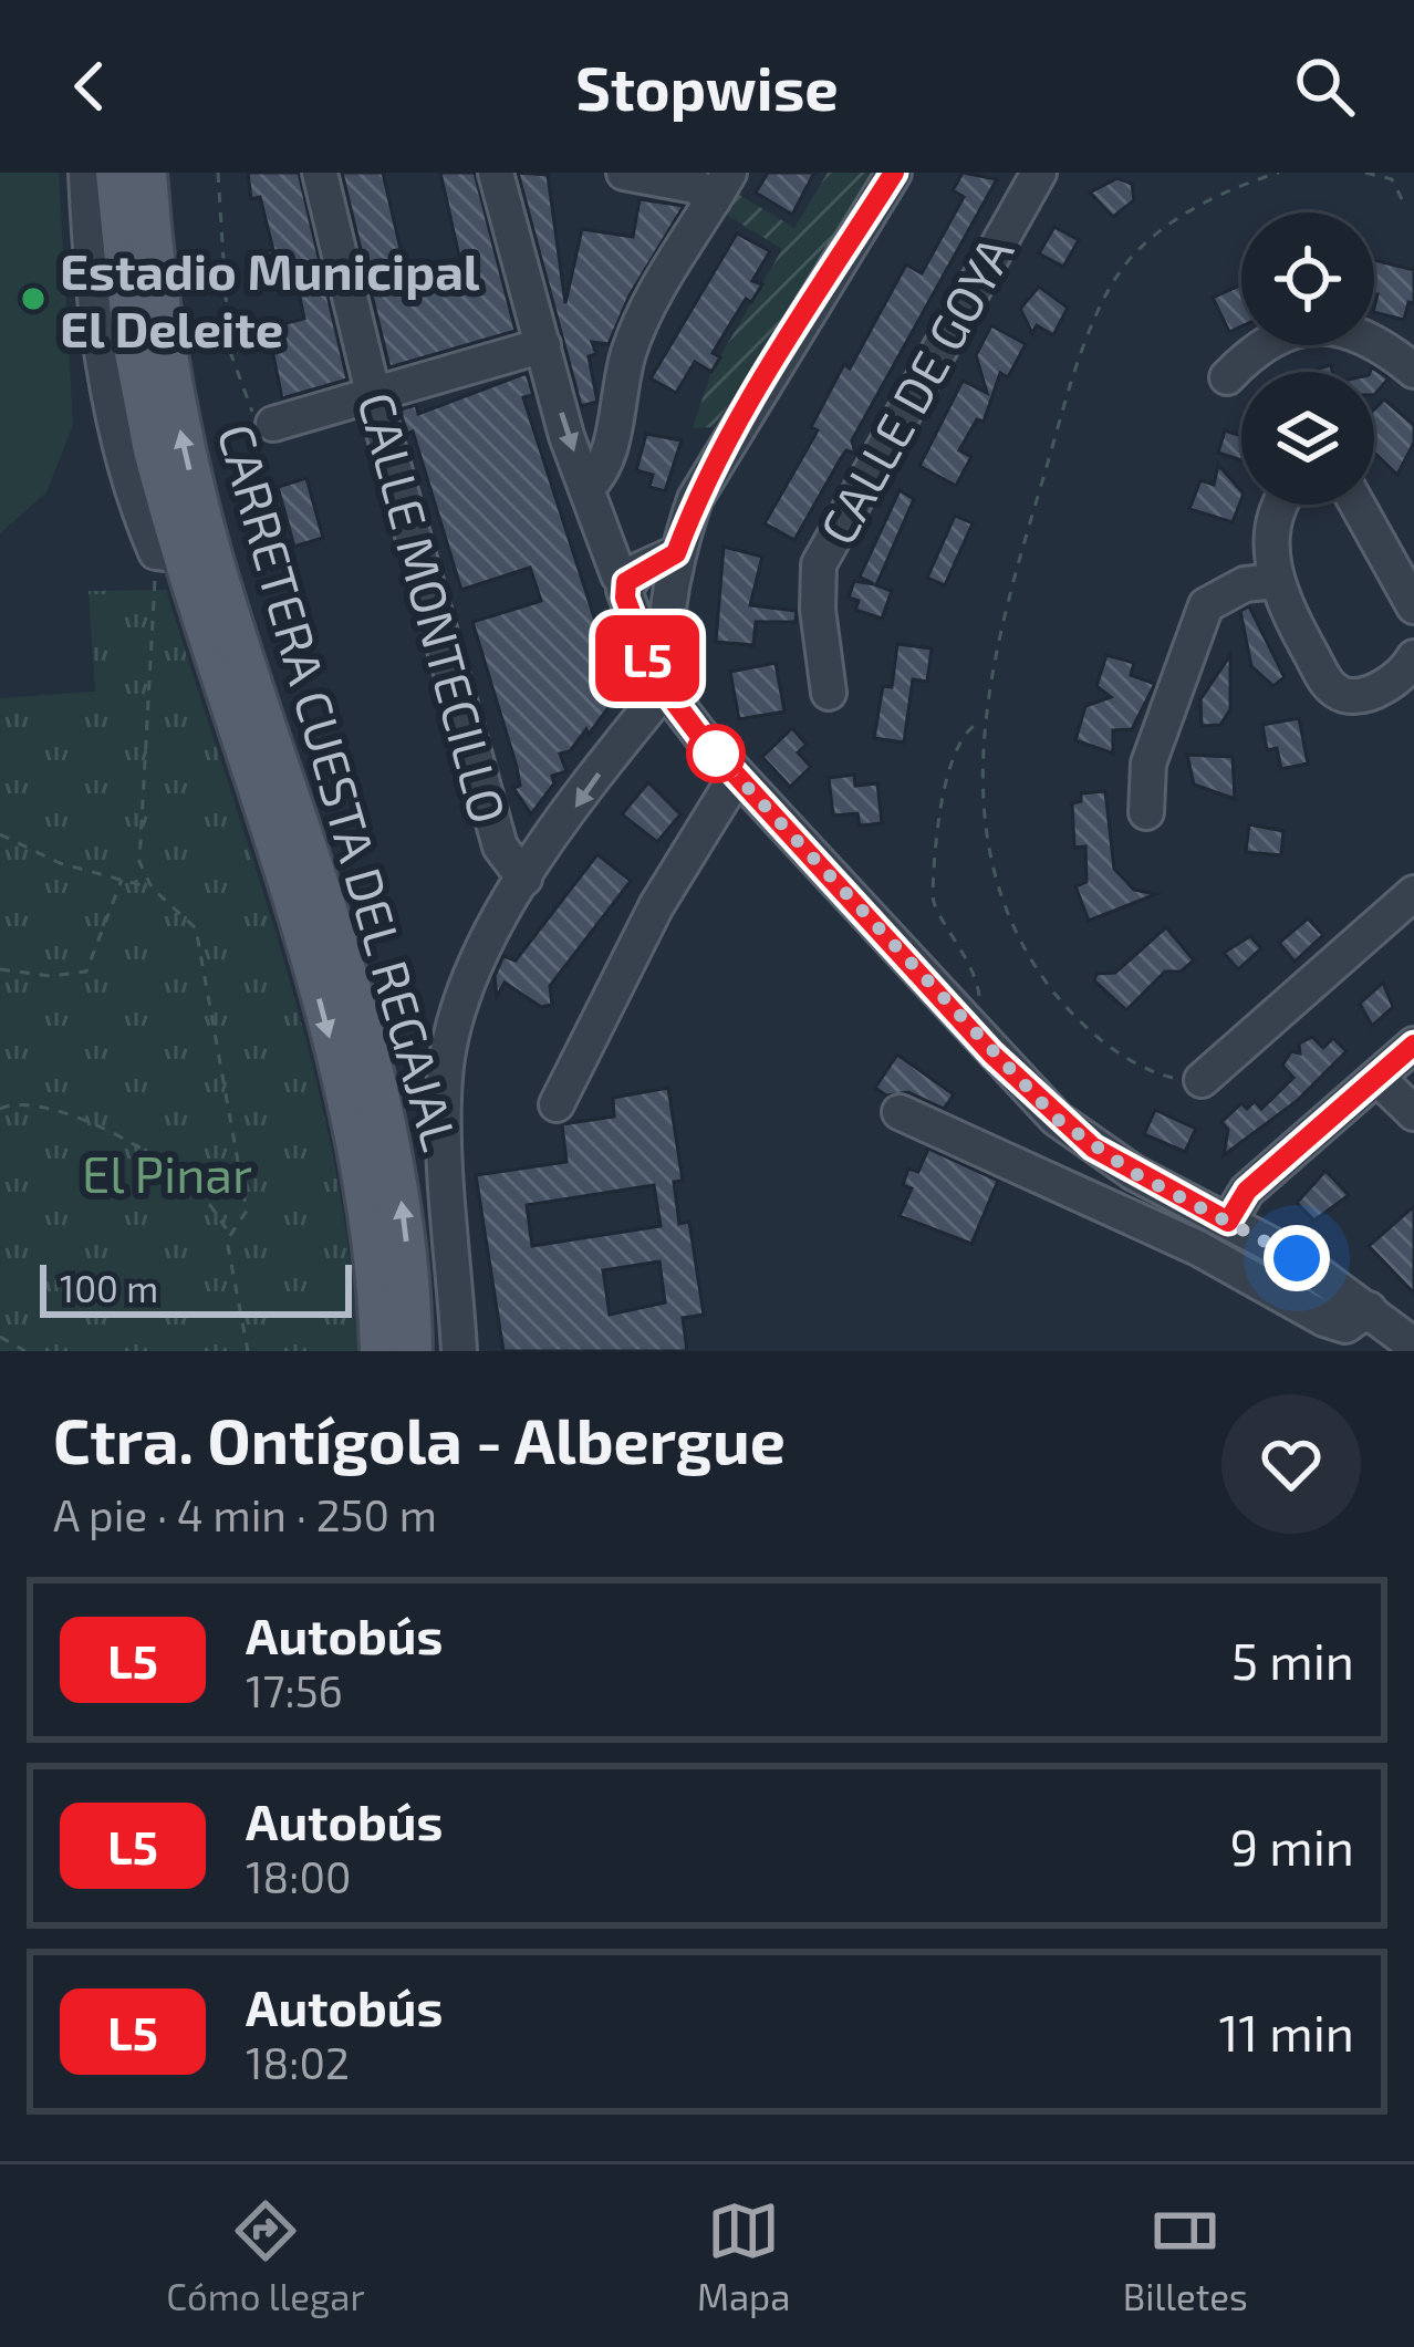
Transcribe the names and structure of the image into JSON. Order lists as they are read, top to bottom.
{
  "streets": {
    "main road": ["CARRETERA CUESTA DEL REGAJAL"],
    "street": ["CALLE DE GOYA", "CALLE MONTECILLO"]
  },
  "parks": ["El Pinar"],
  "places": ["Estadio Municipal El Deleite"],
  "lines": ["bus line L5"],
  "scale_bar": "100 m",
  "page": {
    "header": "Stopwise",
    "on_map": "L5",
    "scale": "100 m",
    "heading": ["Ctra. Ontígola - Albergue", "A pie · 4 min · 250 m"],
    "list": [
      {
        "mark": "L5",
        "name": "Autobús",
        "note": "17:56",
        "value": "5 min"
      },
      {
        "mark": "L5",
        "name": "Autobús",
        "note": "18:00",
        "value": "9 min"
      },
      {
        "mark": "L5",
        "name": "Autobús",
        "note": "18:02",
        "value": "11 min"
      }
    ],
    "tabs": ["Cómo llegar", "Mapa", "Billetes"]
  }
}
